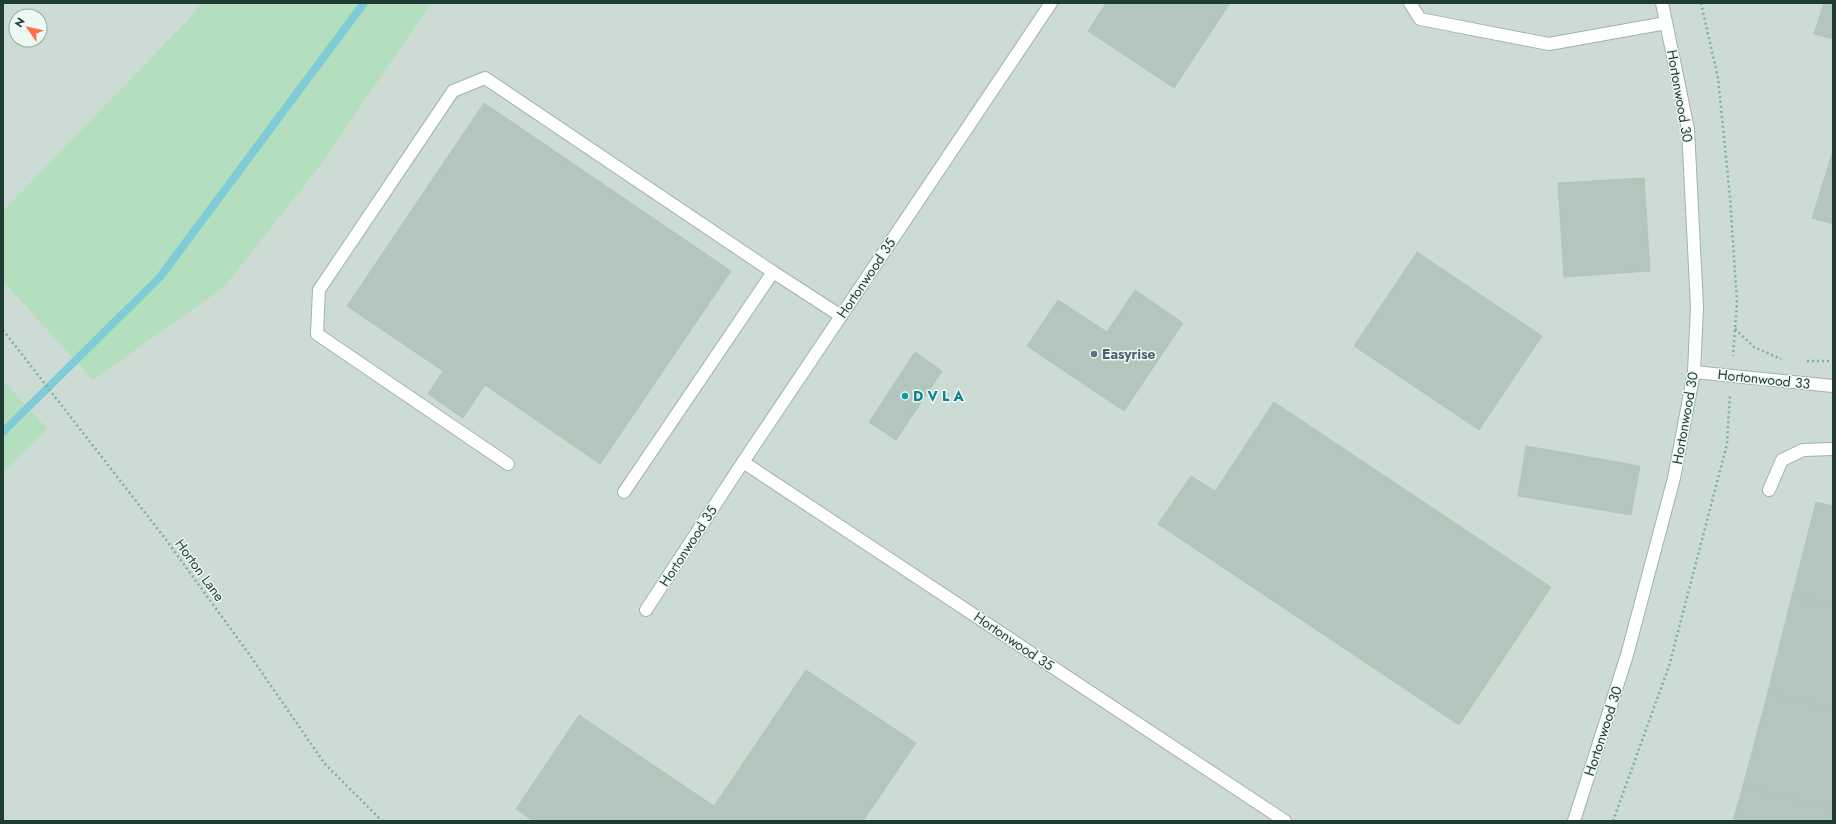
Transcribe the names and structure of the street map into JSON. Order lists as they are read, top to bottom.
{
  "streets": {
    "street": ["Hortonwood 30", "Hortonwood 35", "Hortonwood 33"],
    "path": ["Horton Lane"]
  },
  "crossings": [
    ["Hortonwood 30", "Hortonwood 33"]
  ],
  "places": ["Easyrise", "D V L A"],
  "north": "top left"
}
